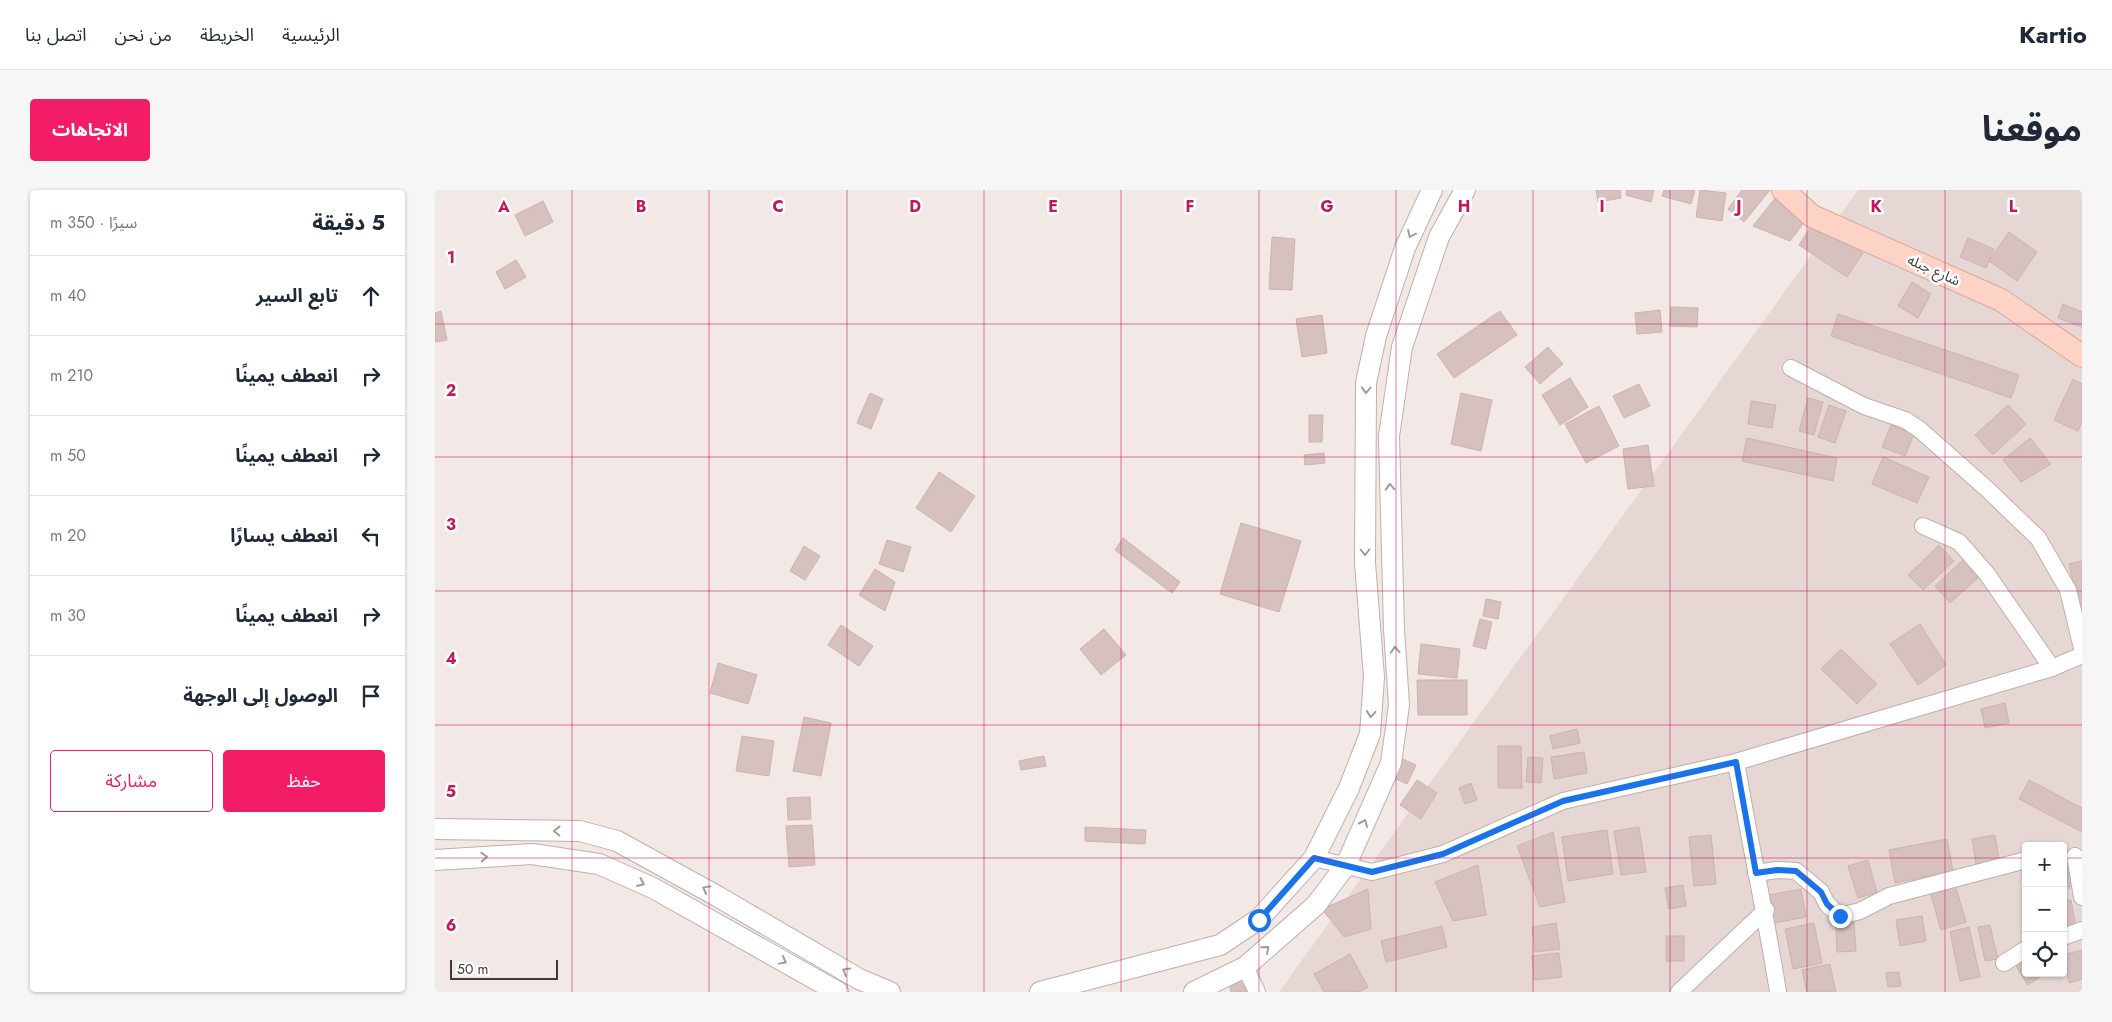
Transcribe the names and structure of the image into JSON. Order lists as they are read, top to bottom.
{
  "streets": {
    "main road": ["شارع جبله"]
  },
  "scale_bar": "50 m",
  "page": {
    "header": "Kartio",
    "nav": [
      "الرئيسية",
      "الخريطة",
      "من نحن",
      "اتصل بنا"
    ],
    "title": "موقعنا",
    "buttons": [
      "الاتجاهات",
      ["حفظ", "مشاركة"]
    ],
    "heading": ["5 دقيقة", "سيرًا · 350 m"],
    "list": [
      ["تابع السير", "40 m"],
      ["انعطف يمينًا", "210 m"],
      ["انعطف يمينًا", "50 m"],
      ["انعطف يسارًا", "20 m"],
      ["انعطف يمينًا", "30 m"],
      "الوصول إلى الوجهة"
    ],
    "map_buttons": ["+", "−"],
    "scale": "50 m"
  },
  "grid": {
    "columns": [
      "A",
      "B",
      "C",
      "D",
      "E",
      "F",
      "G",
      "H",
      "I",
      "J",
      "K",
      "L"
    ],
    "rows": [
      "1",
      "2",
      "3",
      "4",
      "5",
      "6"
    ]
  }
}
